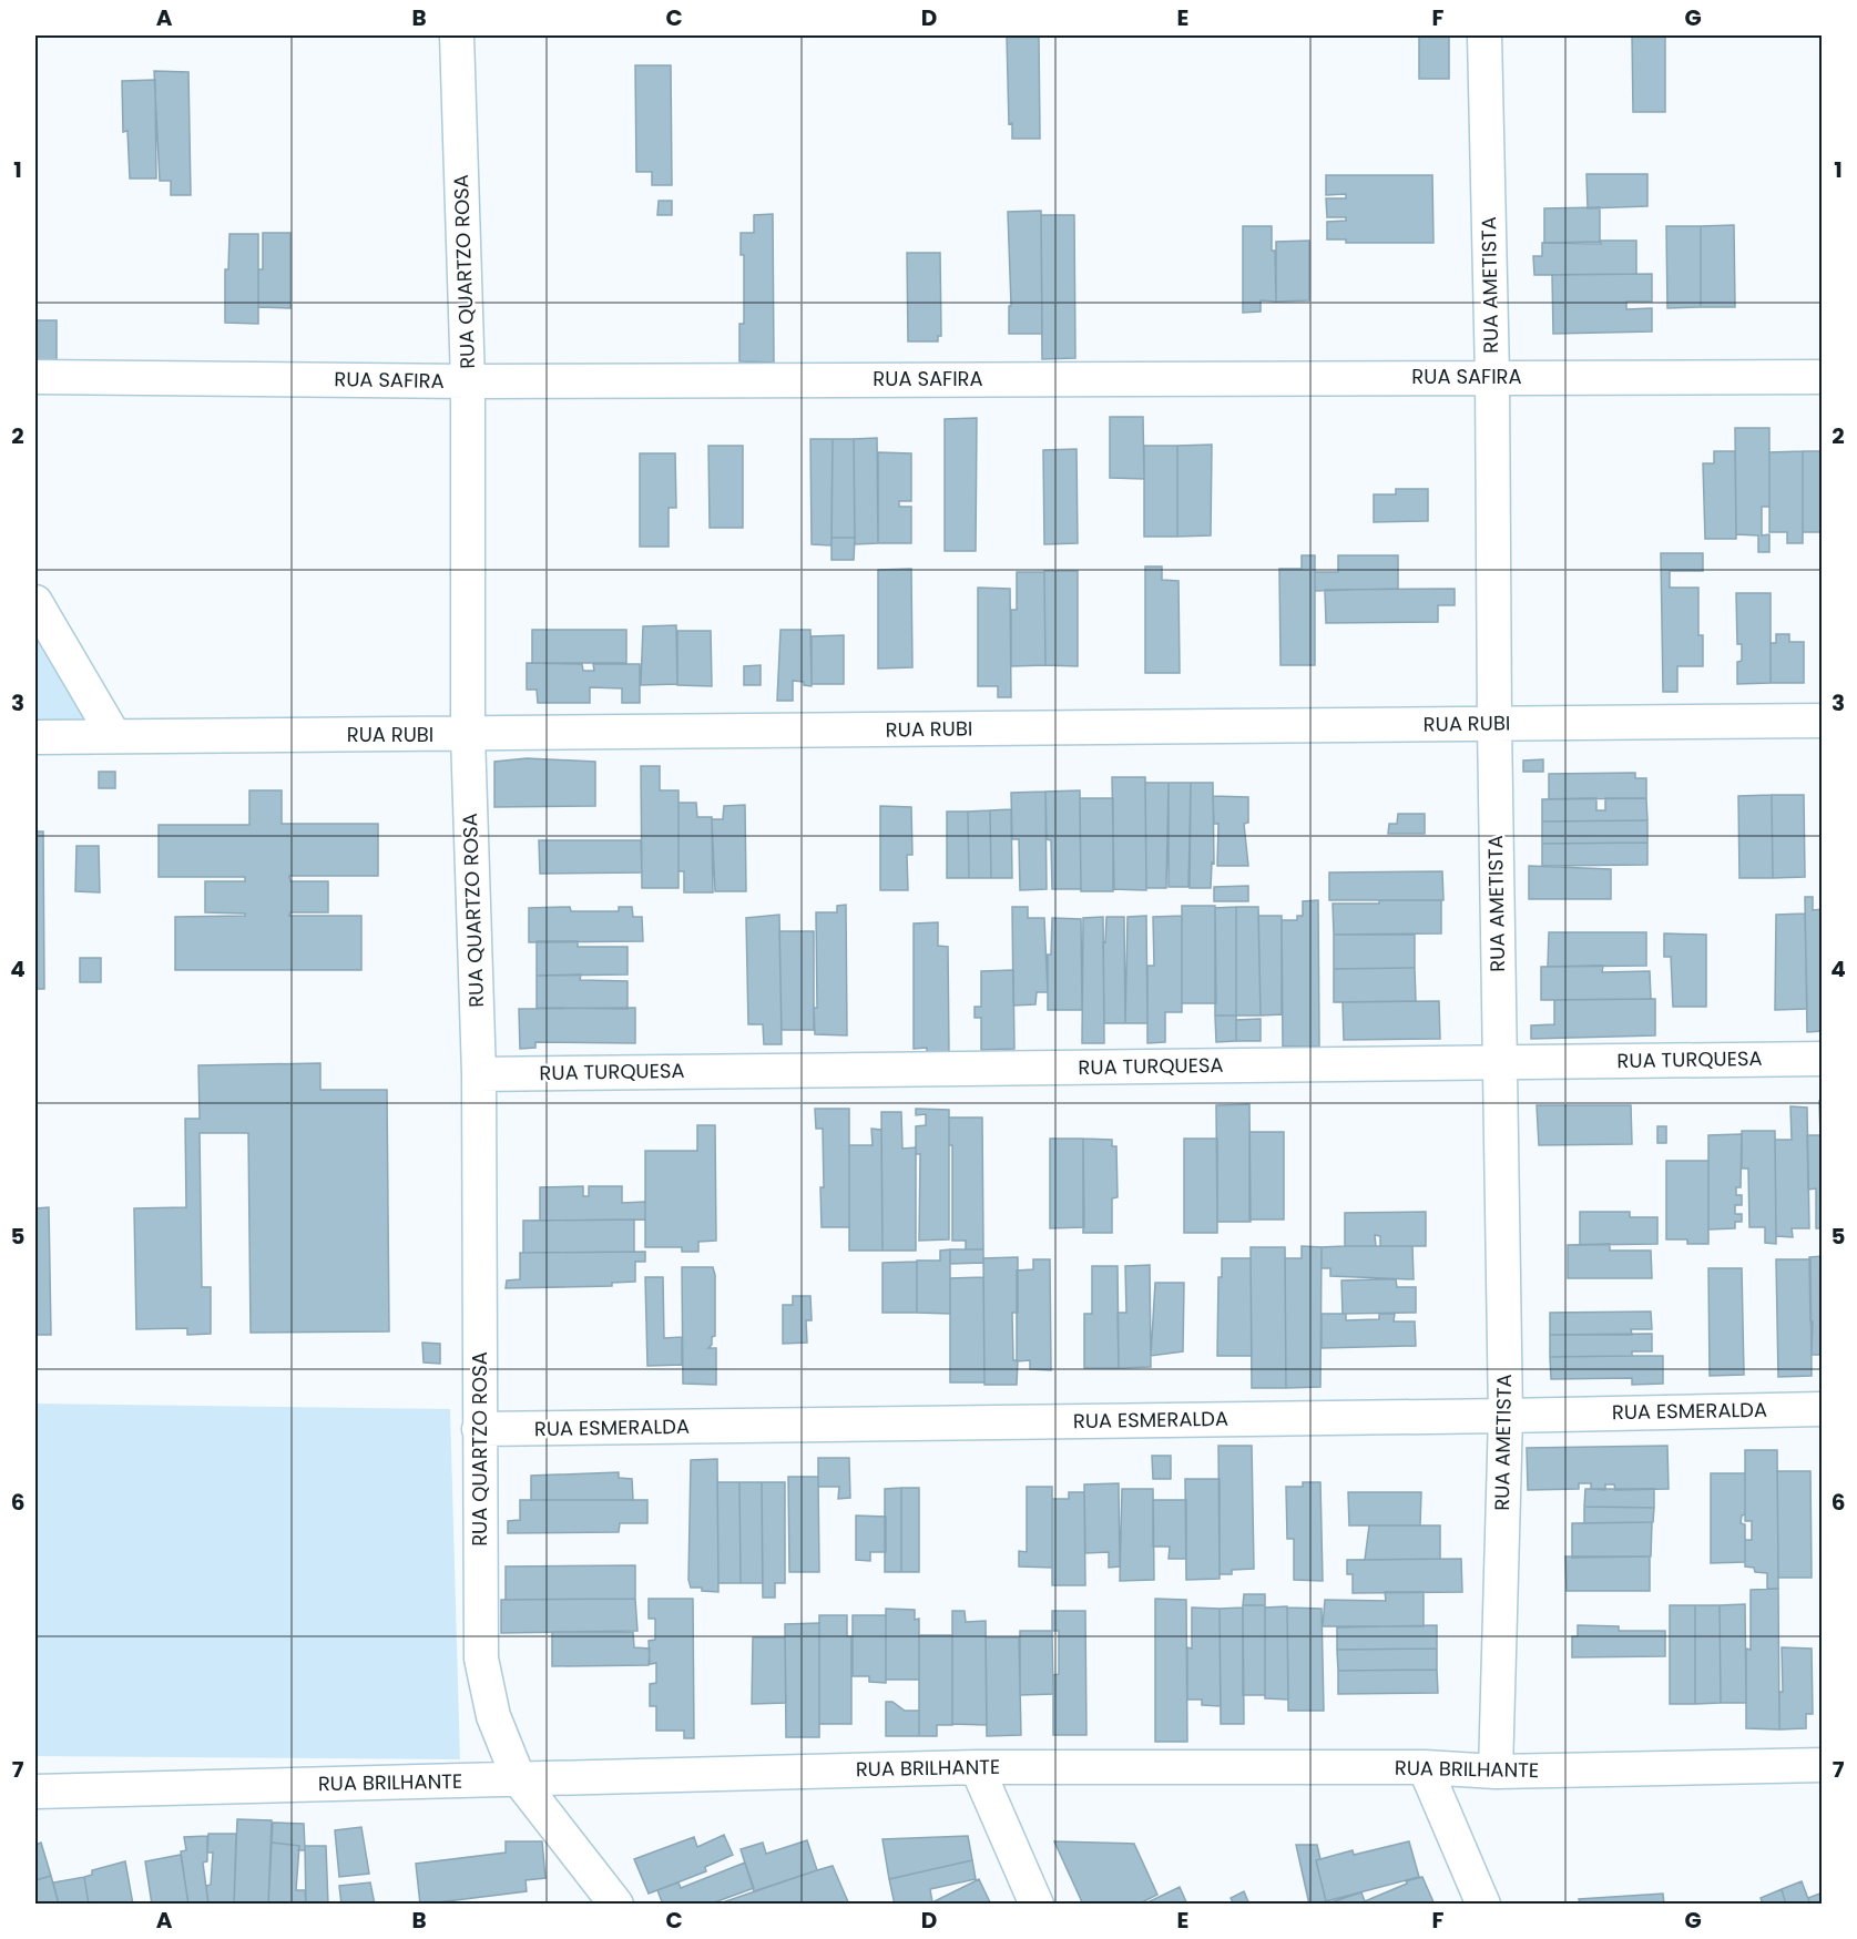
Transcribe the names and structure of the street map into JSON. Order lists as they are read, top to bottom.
{
  "streets": {
    "street": [
      "RUA QUARTZO ROSA",
      "RUA AMETISTA",
      "RUA SAFIRA",
      "RUA RUBI",
      "RUA TURQUESA",
      "RUA ESMERALDA",
      "RUA BRILHANTE"
    ]
  },
  "crossings": [
    ["RUA QUARTZO ROSA", "RUA SAFIRA"],
    ["RUA QUARTZO ROSA", "RUA RUBI"],
    ["RUA QUARTZO ROSA", "RUA TURQUESA"],
    ["RUA QUARTZO ROSA", "RUA ESMERALDA"],
    ["RUA QUARTZO ROSA", "RUA BRILHANTE"],
    ["RUA AMETISTA", "RUA SAFIRA"],
    ["RUA AMETISTA", "RUA RUBI"],
    ["RUA AMETISTA", "RUA TURQUESA"],
    ["RUA AMETISTA", "RUA ESMERALDA"],
    ["RUA AMETISTA", "RUA BRILHANTE"]
  ],
  "grid": {
    "columns": [
      "A",
      "B",
      "C",
      "D",
      "E",
      "F",
      "G"
    ],
    "rows": [
      "1",
      "2",
      "3",
      "4",
      "5",
      "6",
      "7"
    ]
  }
}
